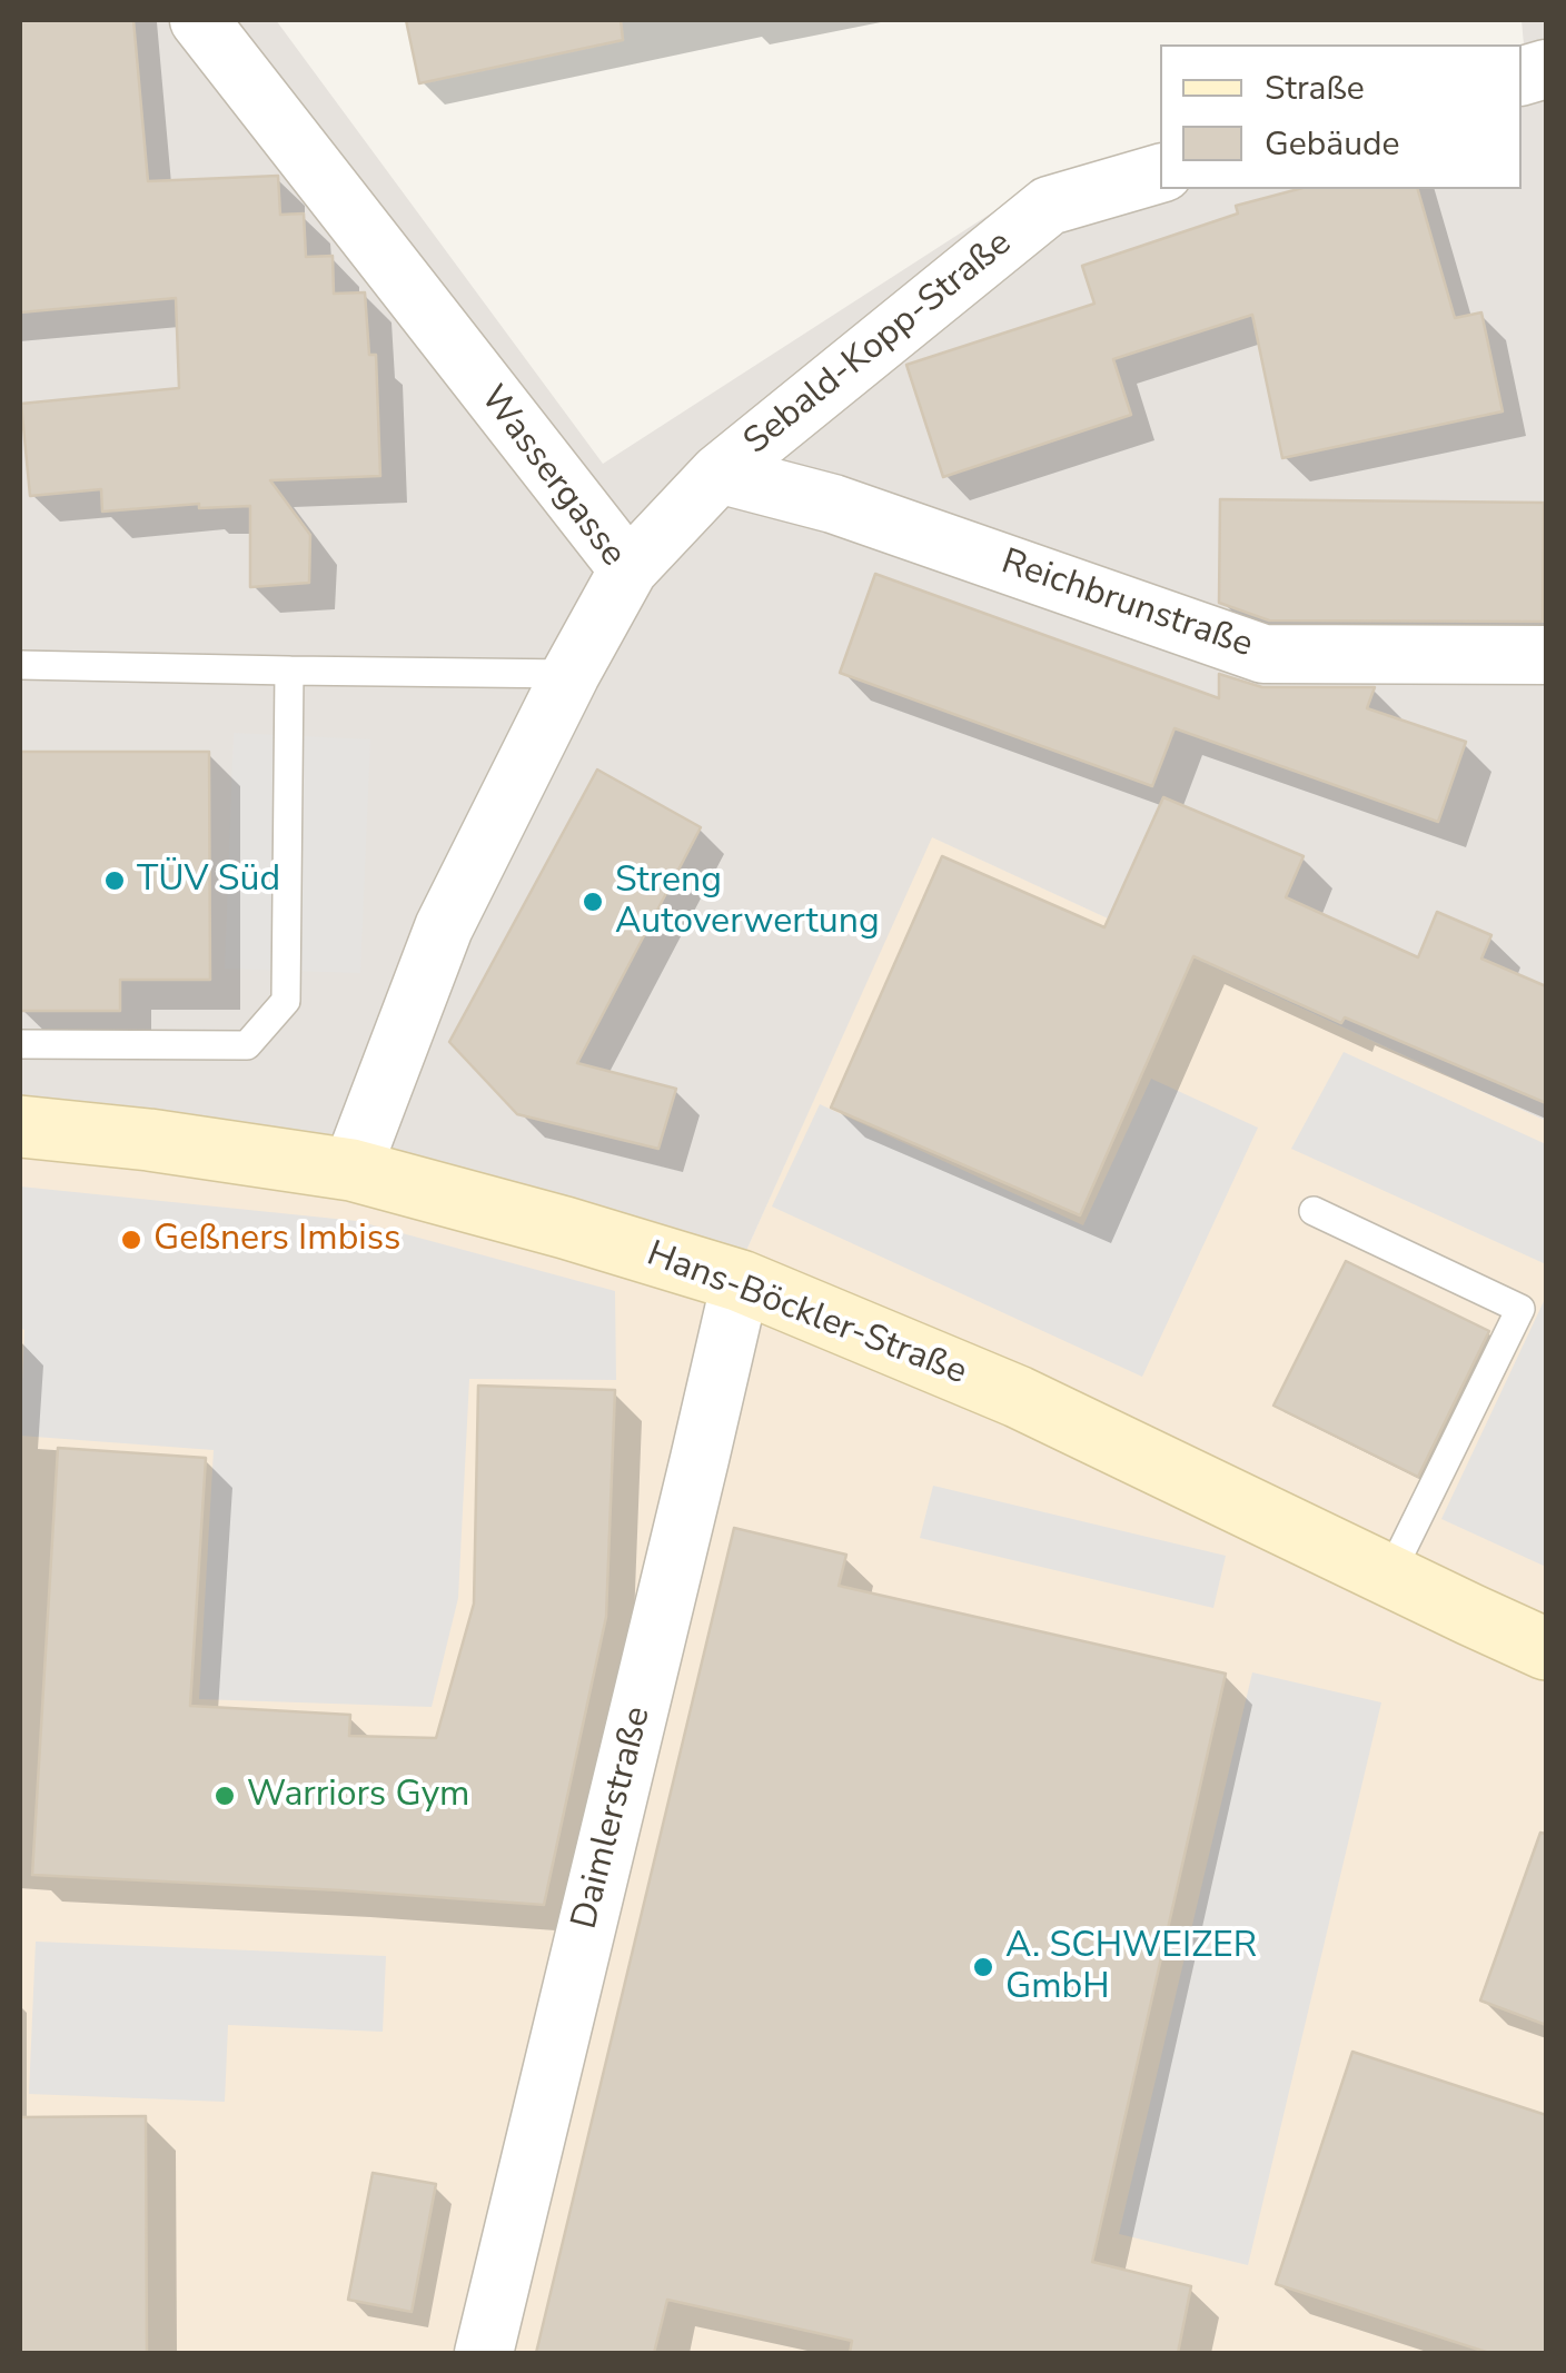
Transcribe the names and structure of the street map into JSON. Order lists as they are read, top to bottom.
{
  "streets": {
    "street": [
      "Sebald-Kopp-Straße",
      "Wassergasse",
      "Reichbrunstraße",
      "Hans-Böckler-Straße",
      "Daimlerstraße"
    ]
  },
  "crossings": [
    ["Sebald-Kopp-Straße", "Wassergasse"],
    ["Sebald-Kopp-Straße", "Reichbrunstraße"],
    ["Wassergasse", "Hans-Böckler-Straße"],
    ["Hans-Böckler-Straße", "Daimlerstraße"]
  ],
  "places": [
    "TÜV Süd",
    "Streng Autoverwertung",
    "Geßners Imbiss",
    "Warriors Gym",
    "A. SCHWEIZER GmbH"
  ],
  "legend": ["Straße", "Gebäude"]
}
